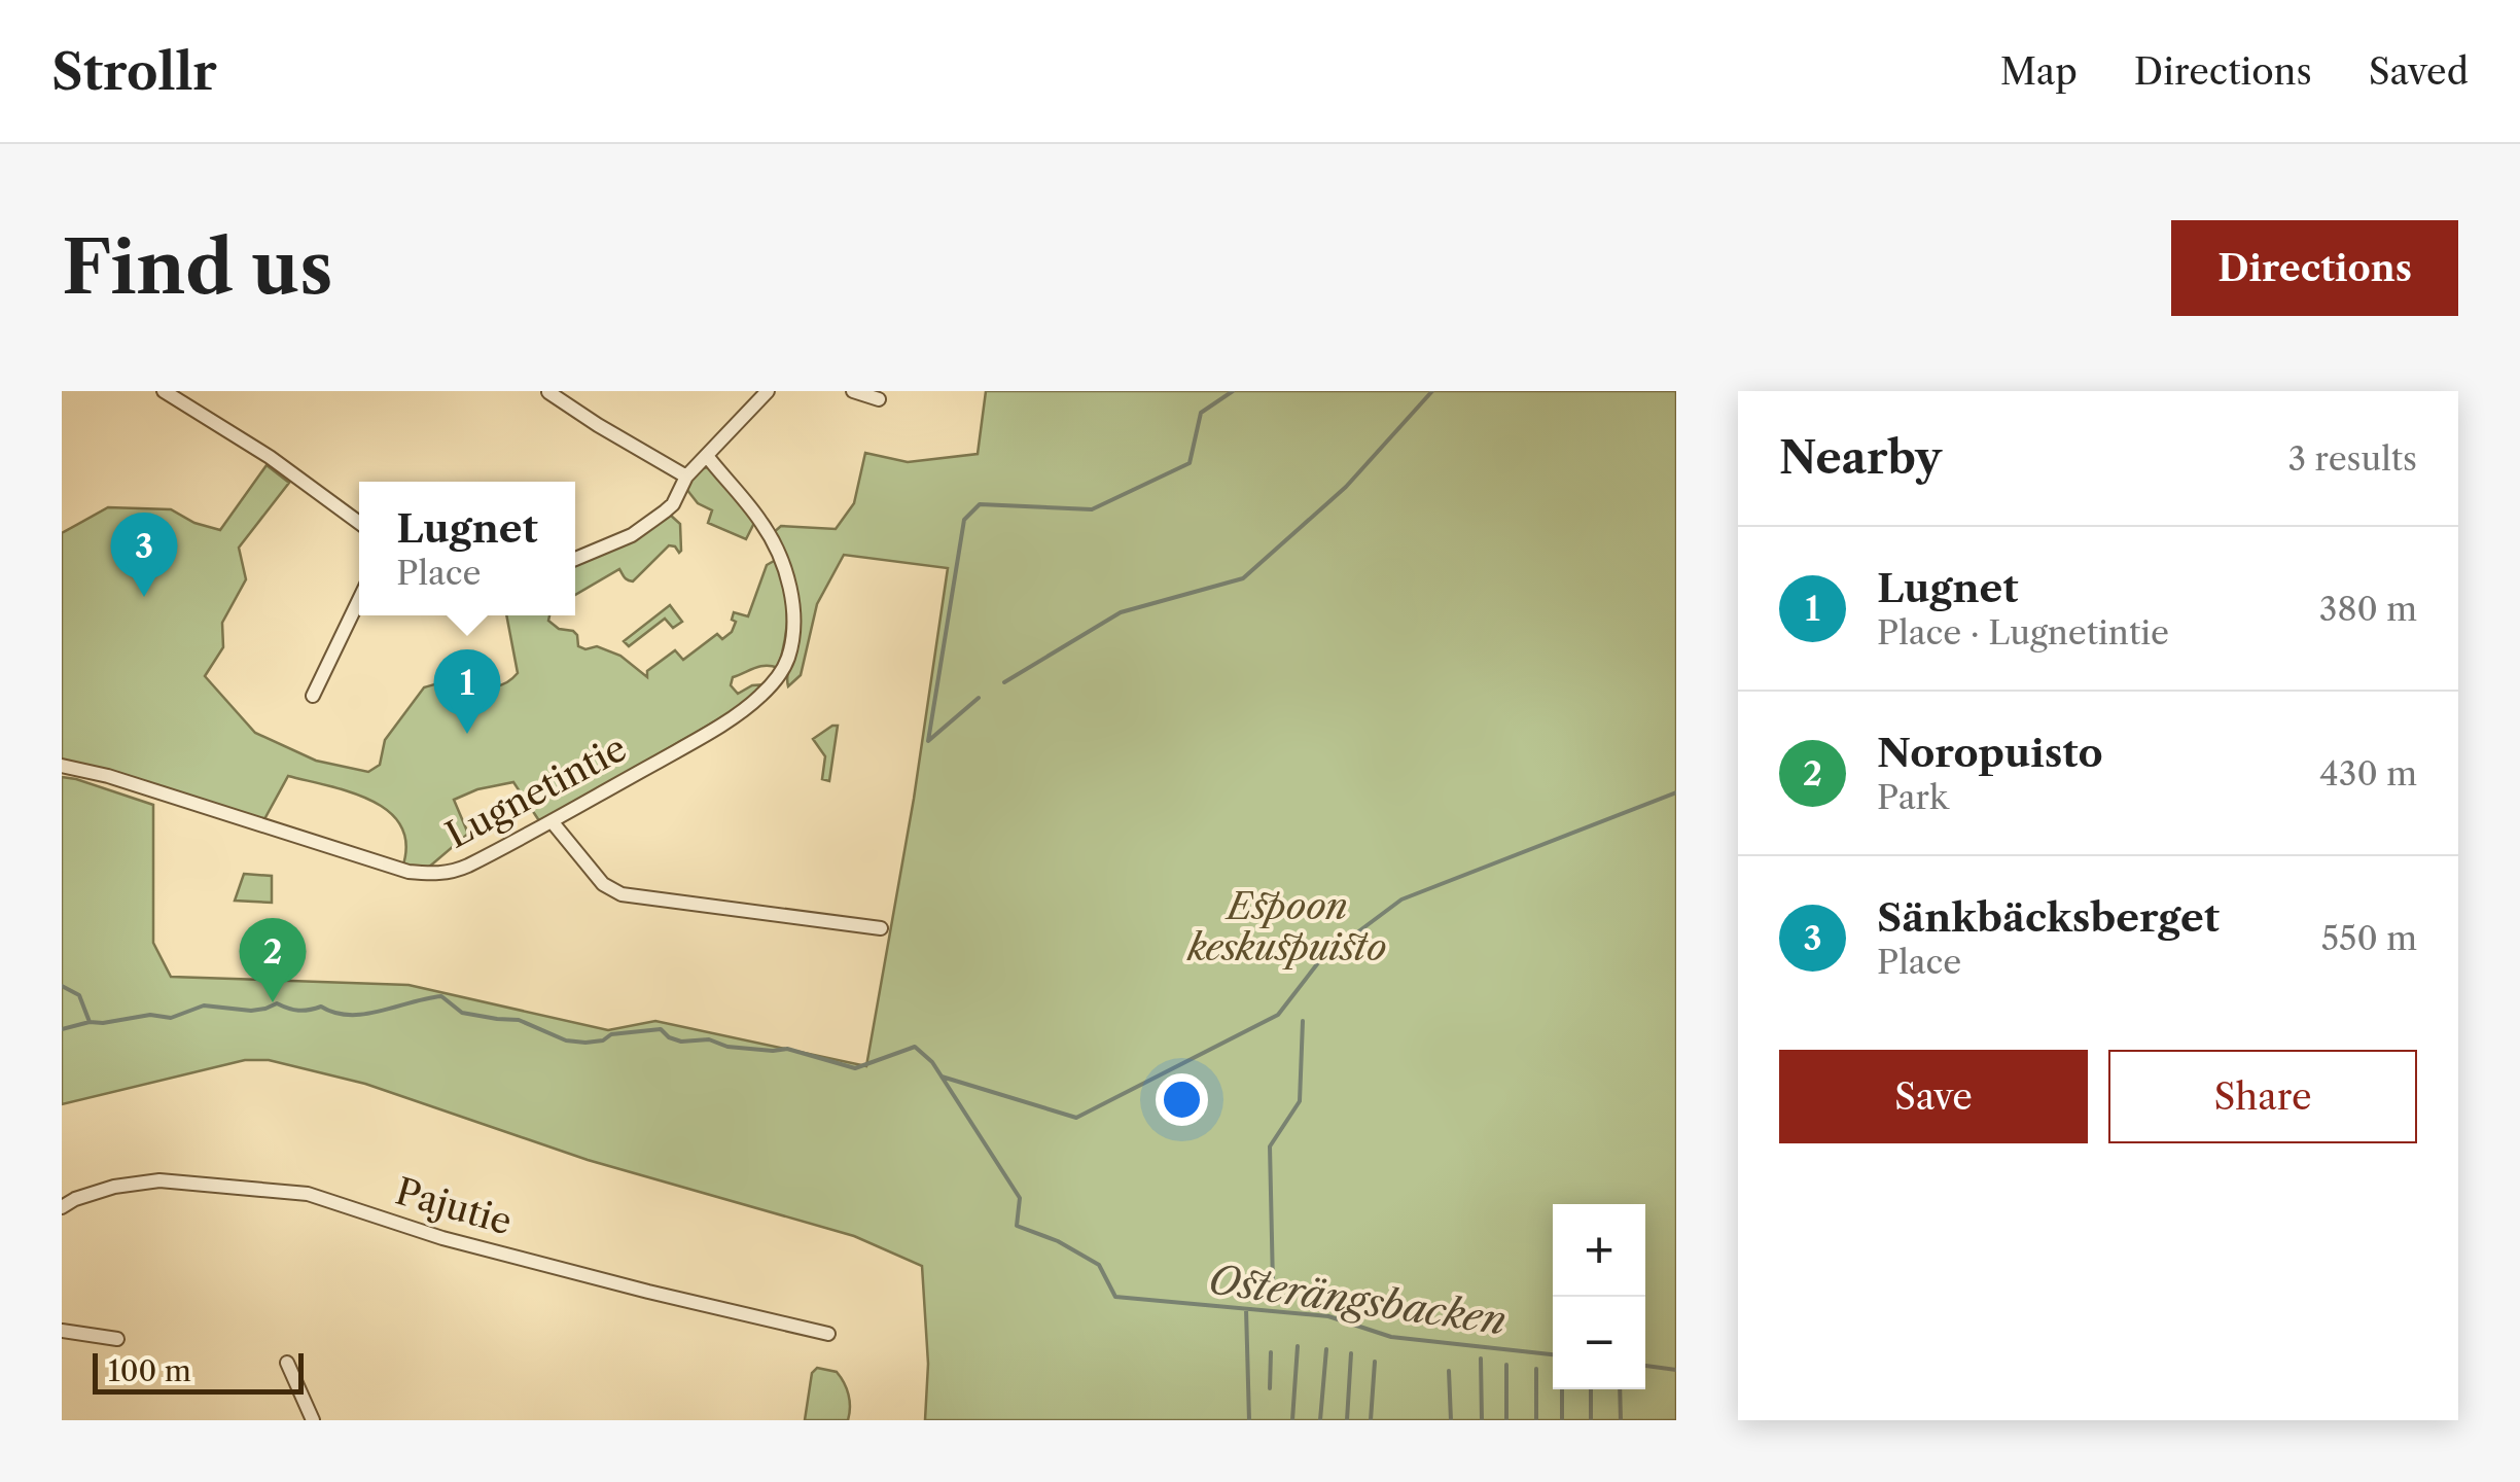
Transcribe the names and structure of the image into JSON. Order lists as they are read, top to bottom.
{
  "streets": {
    "street": ["Lugnetintie", "Pajutie"]
  },
  "water": ["Osterängsbacken"],
  "parks": ["Espoon keskuspuisto"],
  "scale_bar": "100 m",
  "page": {
    "header": "Strollr",
    "nav": ["Map", "Directions", "Saved"],
    "buttons": [
      "Directions",
      ["Save", "Share"]
    ],
    "title": "Find us",
    "heading": ["Nearby", "3 results"],
    "popup": ["Lugnet", "Place"],
    "pins": ["3", "1", "2"],
    "list": [
      {
        "mark": "1",
        "name": "Lugnet",
        "note": "Place · Lugnetintie",
        "value": "380 m"
      },
      {
        "mark": "2",
        "name": "Noropuisto",
        "note": "Park",
        "value": "430 m"
      },
      {
        "mark": "3",
        "name": "Sänkbäcksberget",
        "note": "Place",
        "value": "550 m"
      }
    ],
    "map_buttons": ["+", "−"],
    "scale": "100 m"
  }
}
